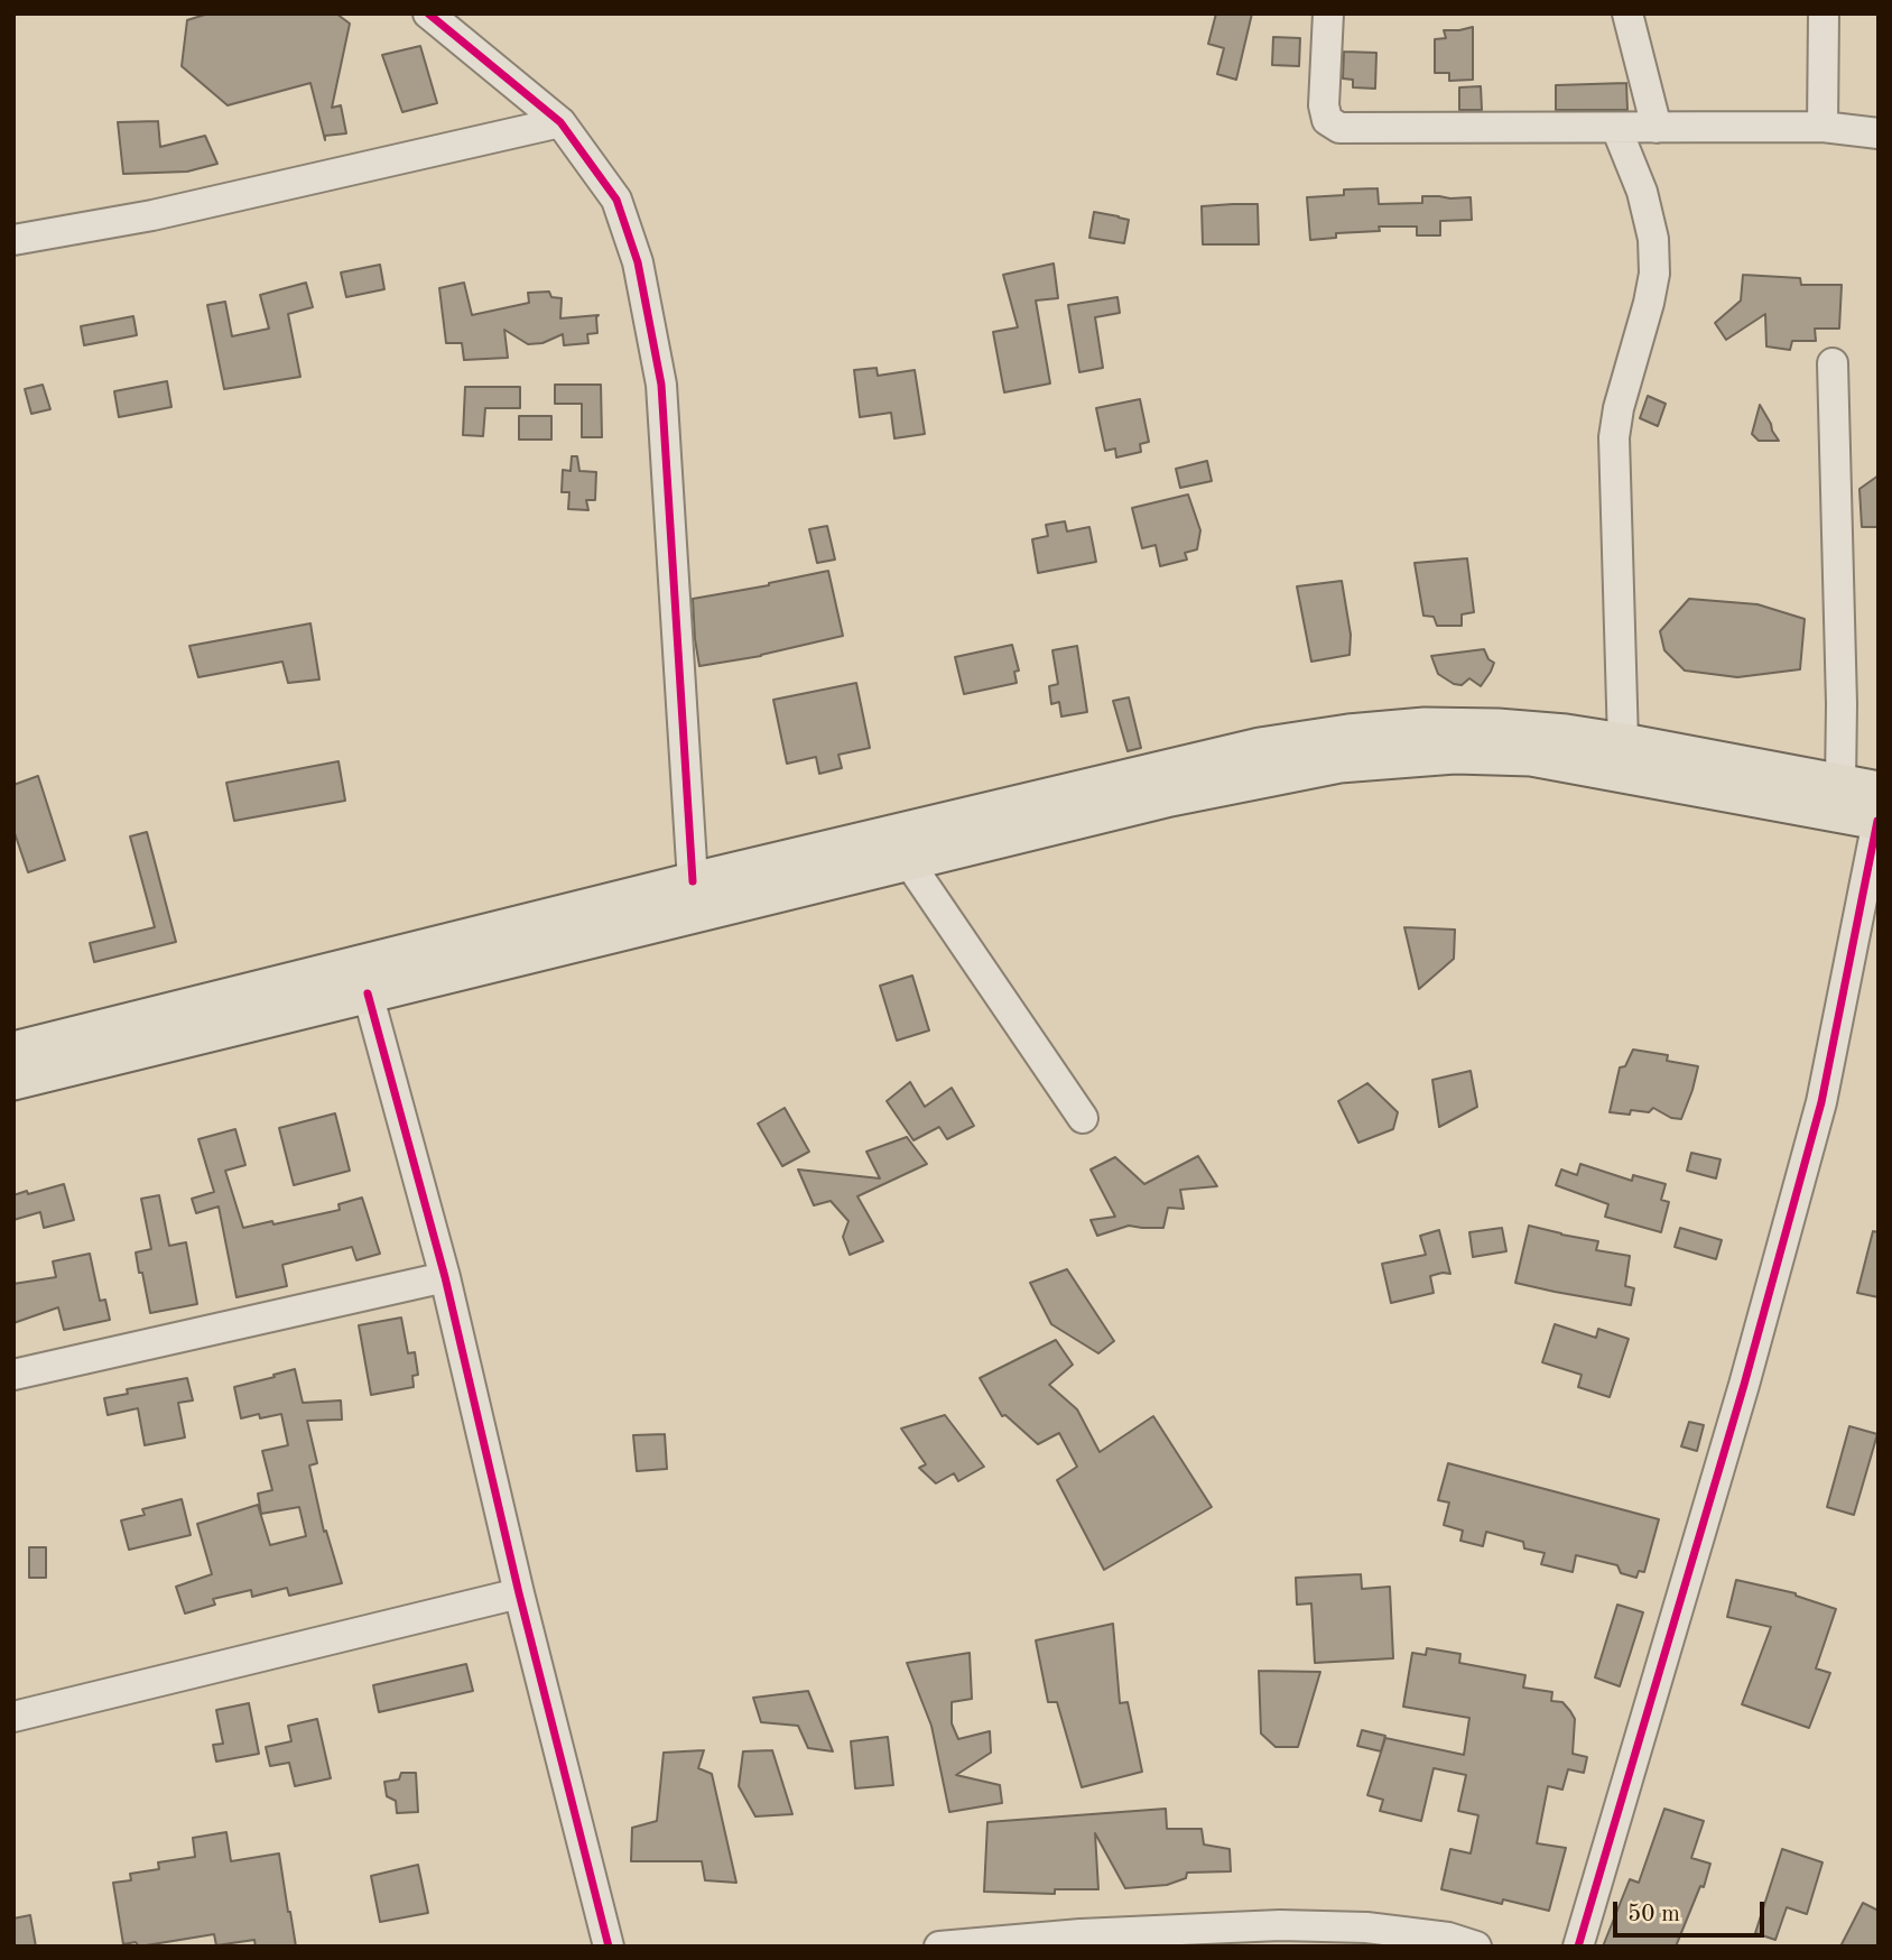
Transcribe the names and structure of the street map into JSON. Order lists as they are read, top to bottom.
{
  "scale_bar": "50 m"
}
